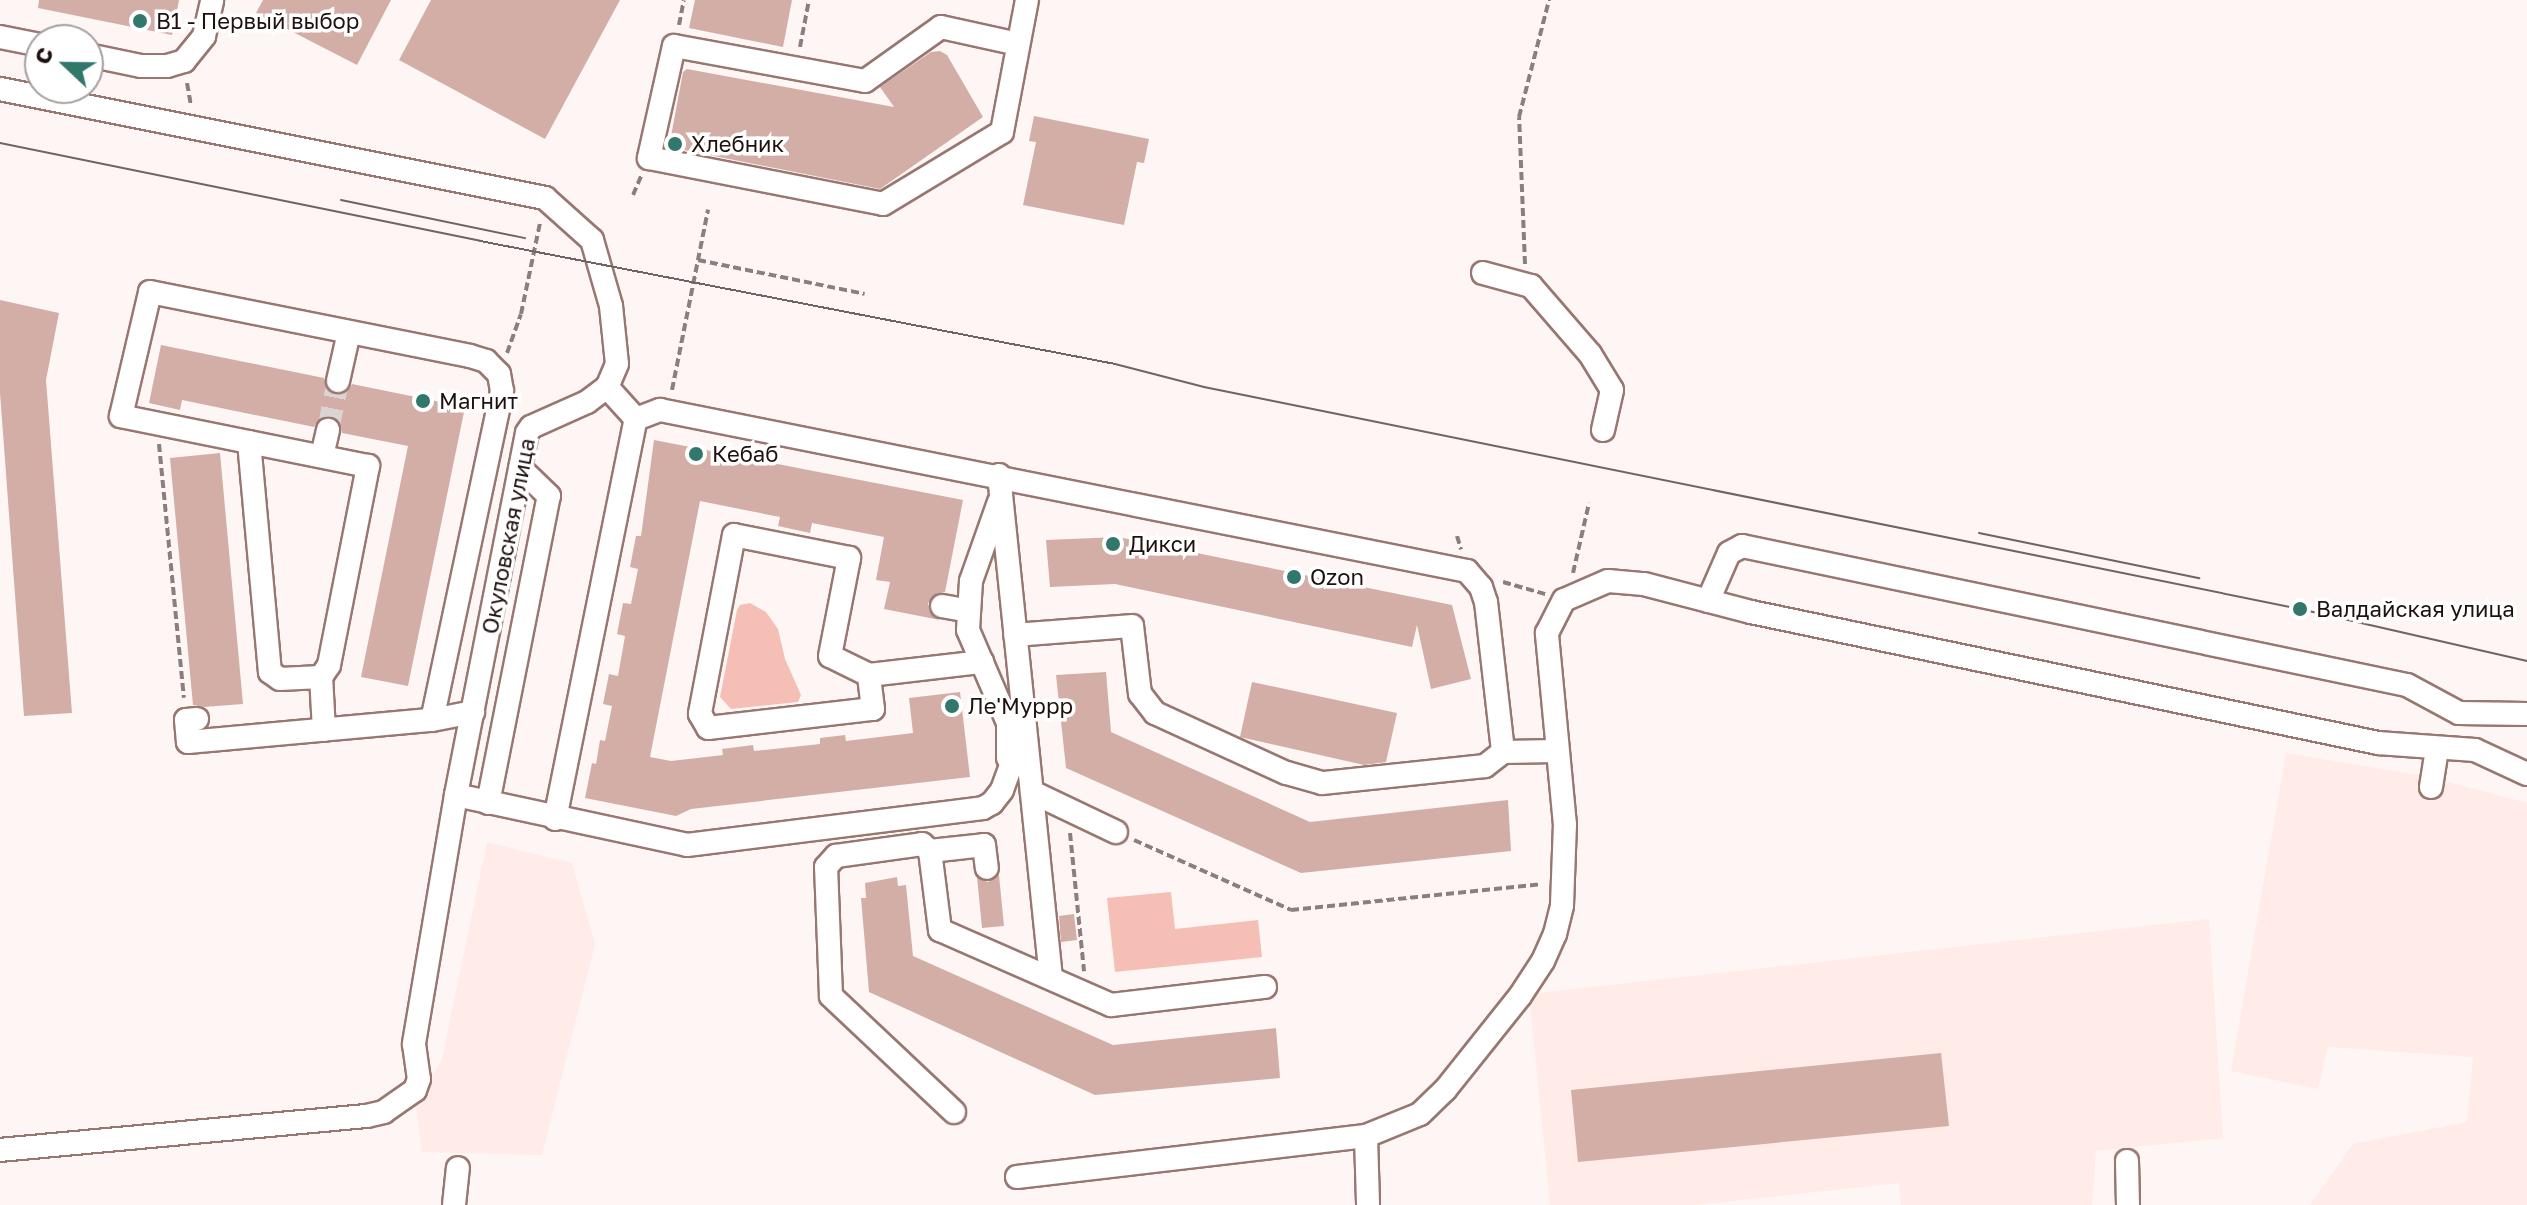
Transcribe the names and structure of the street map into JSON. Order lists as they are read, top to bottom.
{
  "streets": {
    "street": ["Окуловская улица"]
  },
  "places": [
    "В1 - Первый выбор",
    "Хлебник",
    "Магнит",
    "Кебаб",
    "Дикси",
    "Ozon",
    "Валдайская улица",
    "Ле'Муррр"
  ],
  "north": "left"
}
